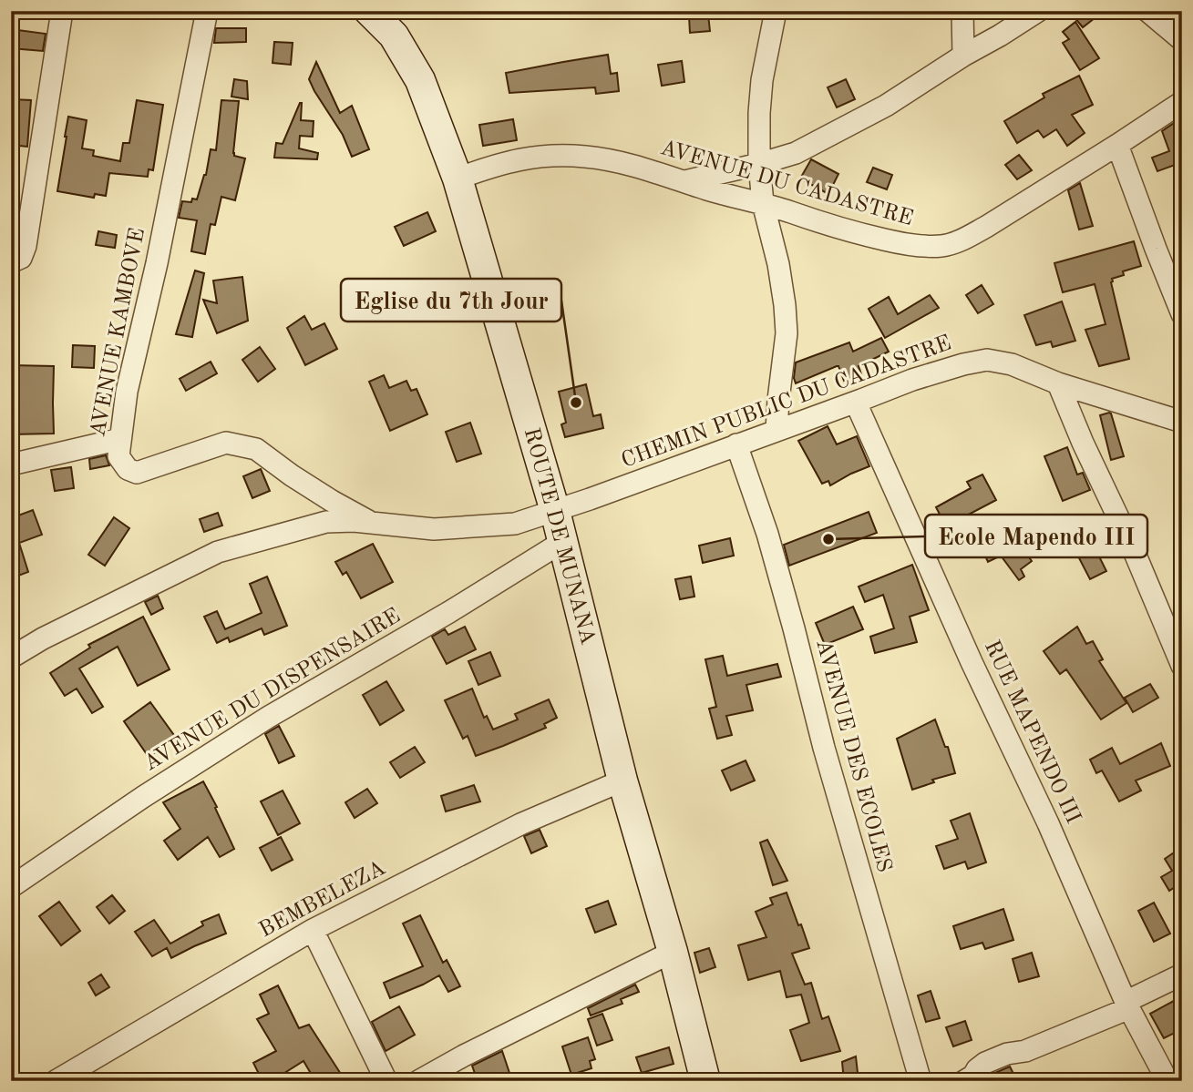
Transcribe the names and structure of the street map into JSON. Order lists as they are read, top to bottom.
{
  "streets": {
    "main road": ["ROUTE DE MUNANA"],
    "street": [
      "AVENUE DU CADASTRE",
      "AVENUE KAMBOVE",
      "CHEMIN PUBLIC DU CADASTRE",
      "AVENUE DU DISPENSAIRE",
      "RUE MAPENDO III",
      "AVENUE DES ECOLES",
      "BEMBELEZA"
    ]
  },
  "crossings": [
    ["AVENUE DU CADASTRE", "ROUTE DE MUNANA"],
    ["AVENUE KAMBOVE", "CHEMIN PUBLIC DU CADASTRE"],
    ["CHEMIN PUBLIC DU CADASTRE", "ROUTE DE MUNANA"],
    ["CHEMIN PUBLIC DU CADASTRE", "RUE MAPENDO III"],
    ["CHEMIN PUBLIC DU CADASTRE", "AVENUE DES ECOLES"],
    ["ROUTE DE MUNANA", "AVENUE DU DISPENSAIRE"],
    ["ROUTE DE MUNANA", "BEMBELEZA"]
  ],
  "places": ["Eglise du 7th Jour", "Ecole Mapendo III"]
}
